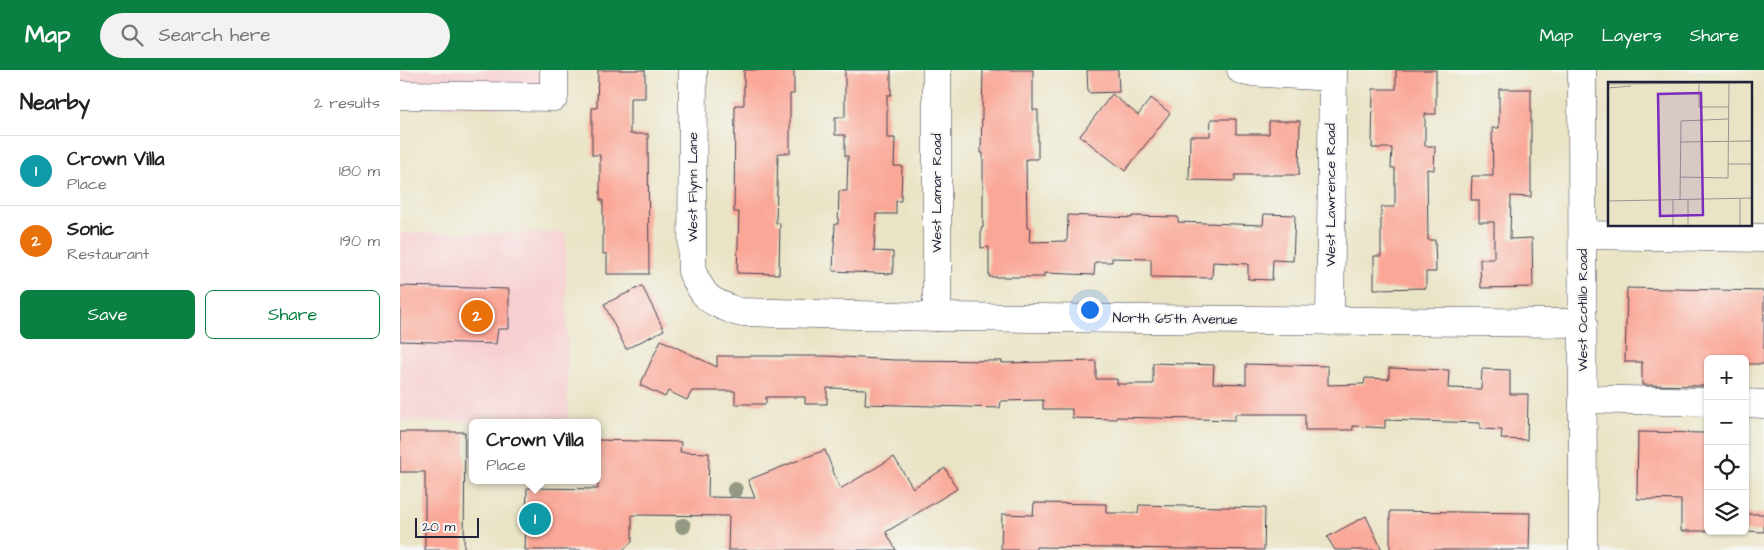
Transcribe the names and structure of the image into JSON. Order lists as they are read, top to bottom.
{
  "streets": {
    "street": [
      "West Flynn Lane",
      "West Lamar Road",
      "West Lawrence Road",
      "West Ocotillo Road",
      "North 65th Avenue"
    ]
  },
  "crossings": [
    ["West Flynn Lane", "North 65th Avenue"],
    ["West Lamar Road", "North 65th Avenue"],
    ["West Lawrence Road", "North 65th Avenue"],
    ["West Ocotillo Road", "North 65th Avenue"]
  ],
  "scale_bar": "20 m",
  "page": {
    "header": "Map",
    "search": "Search here",
    "nav": ["Map", "Layers", "Share"],
    "heading": ["Nearby", "2 results"],
    "list": [
      {
        "mark": "1",
        "name": "Crown Villa",
        "note": "Place",
        "value": "180 m"
      },
      {
        "mark": "2",
        "name": "Sonic",
        "note": "Restaurant",
        "value": "190 m"
      }
    ],
    "buttons": ["Save", "Share"],
    "pins": ["2", "1"],
    "map_buttons": ["+", "−"],
    "popup": ["Crown Villa", "Place"],
    "scale": "20 m"
  }
}
